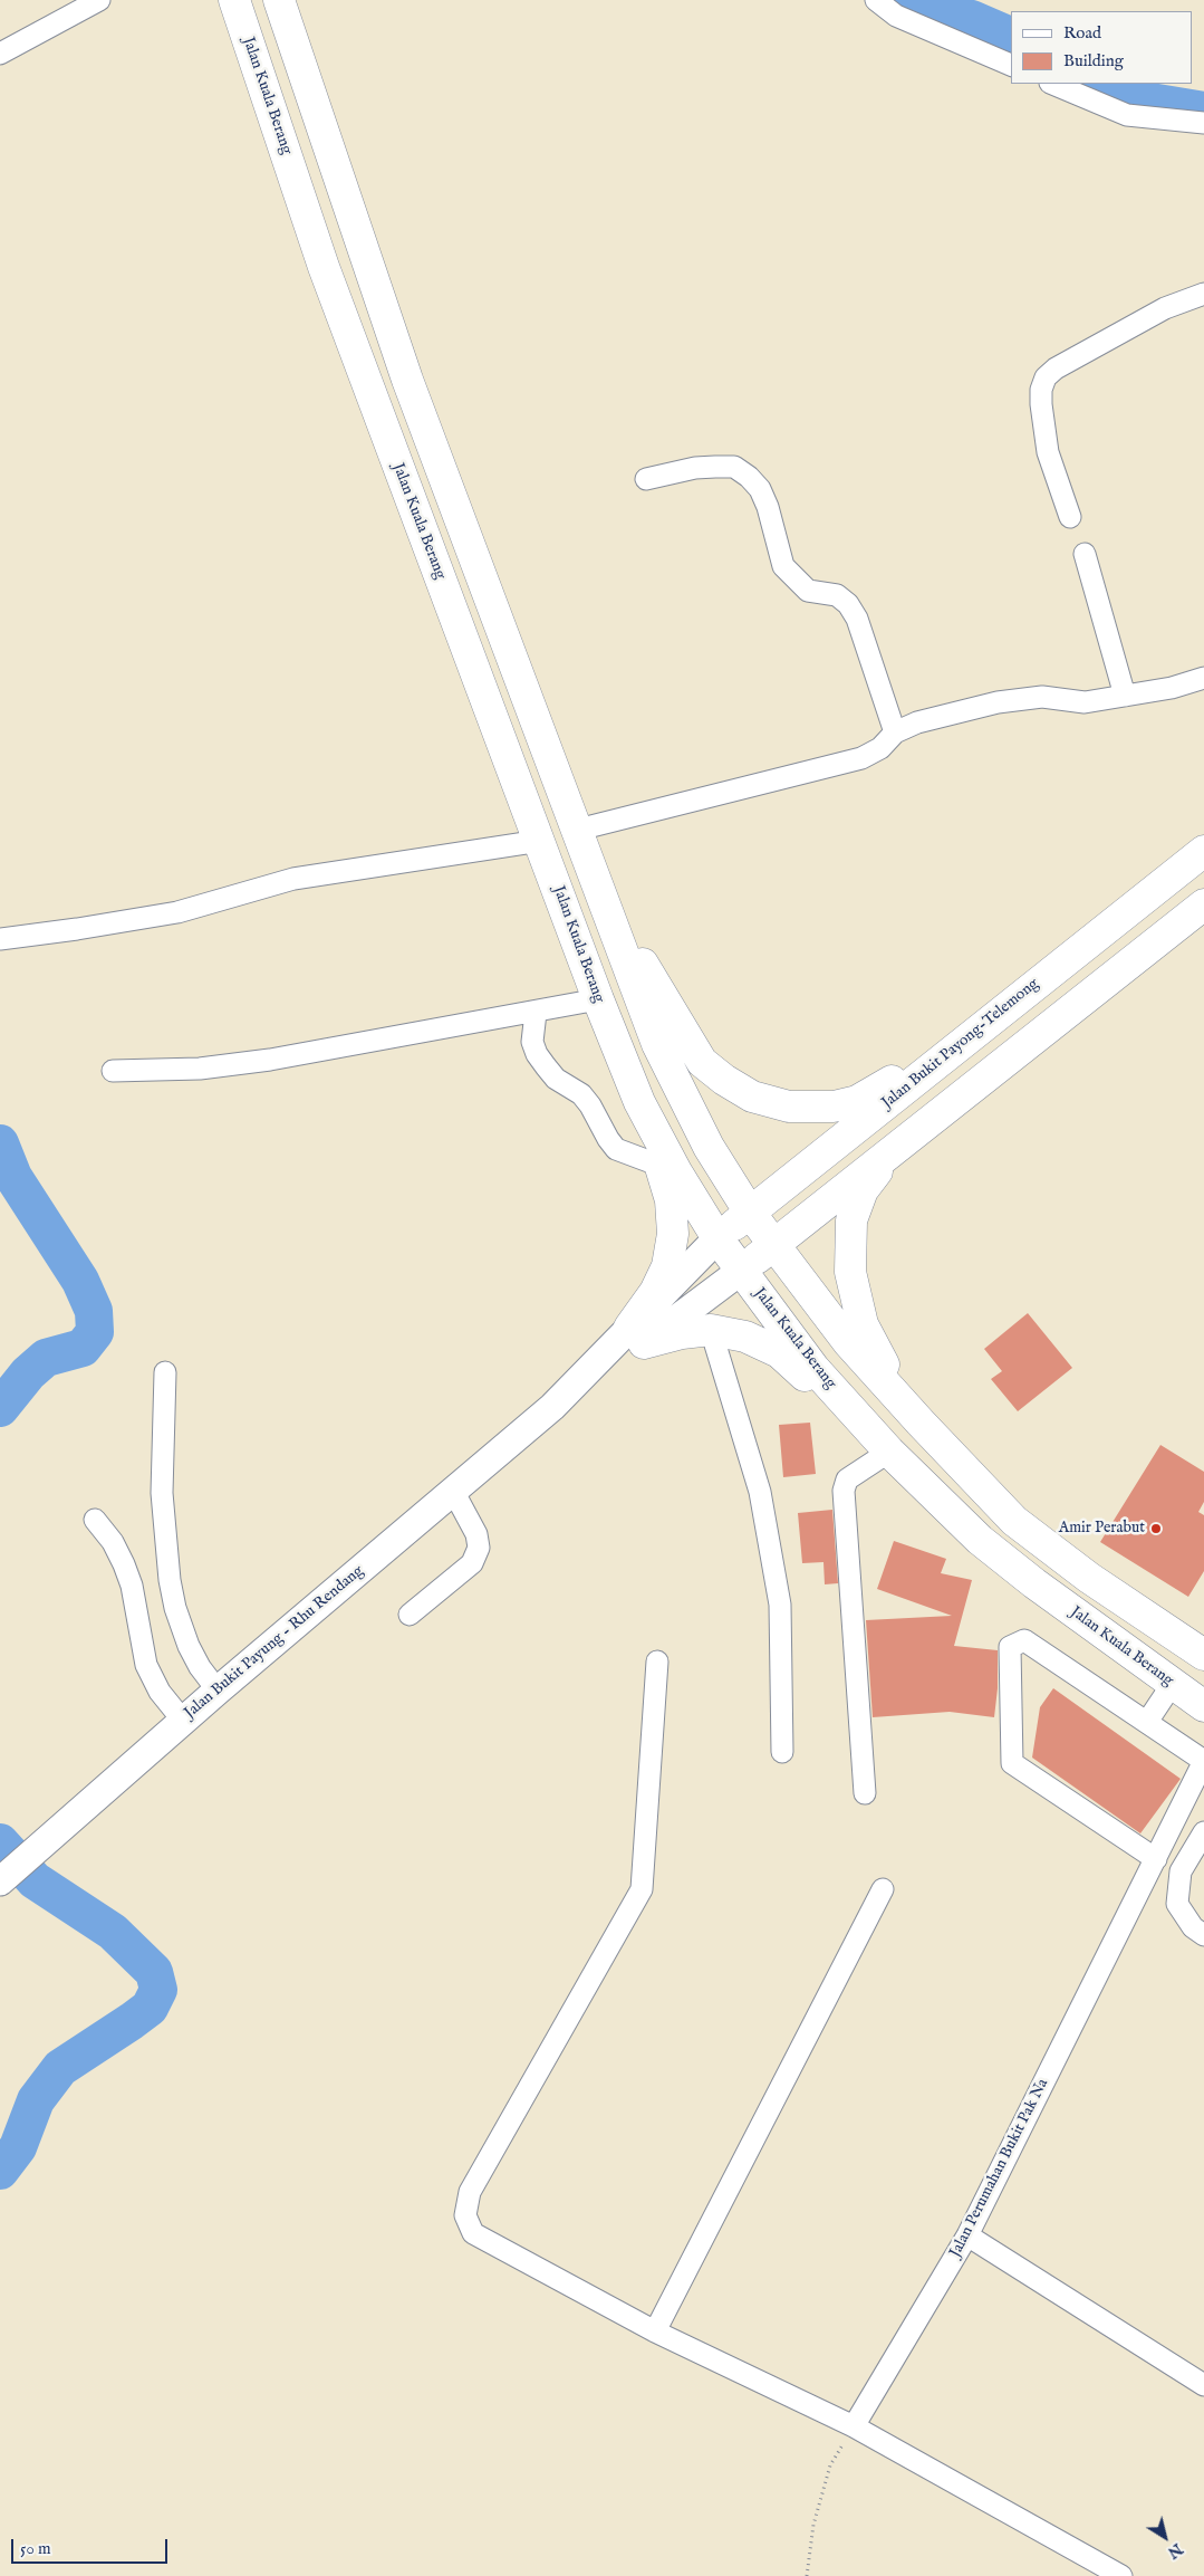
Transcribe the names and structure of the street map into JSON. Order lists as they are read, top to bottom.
{
  "streets": {
    "highway": ["Jalan Kuala Berang", "Jalan Bukit Payong-Telemong"],
    "main road": ["Jalan Bukit Payung - Rhu Rendang"],
    "street": ["Jalan Perumahan Bukit Pak Na"]
  },
  "crossings": [
    ["Jalan Kuala Berang", "Jalan Bukit Payong-Telemong"]
  ],
  "places": ["Amir Perabut"],
  "legend": ["Road", "Building"],
  "scale_bar": "50 m",
  "north": "bottom right"
}
